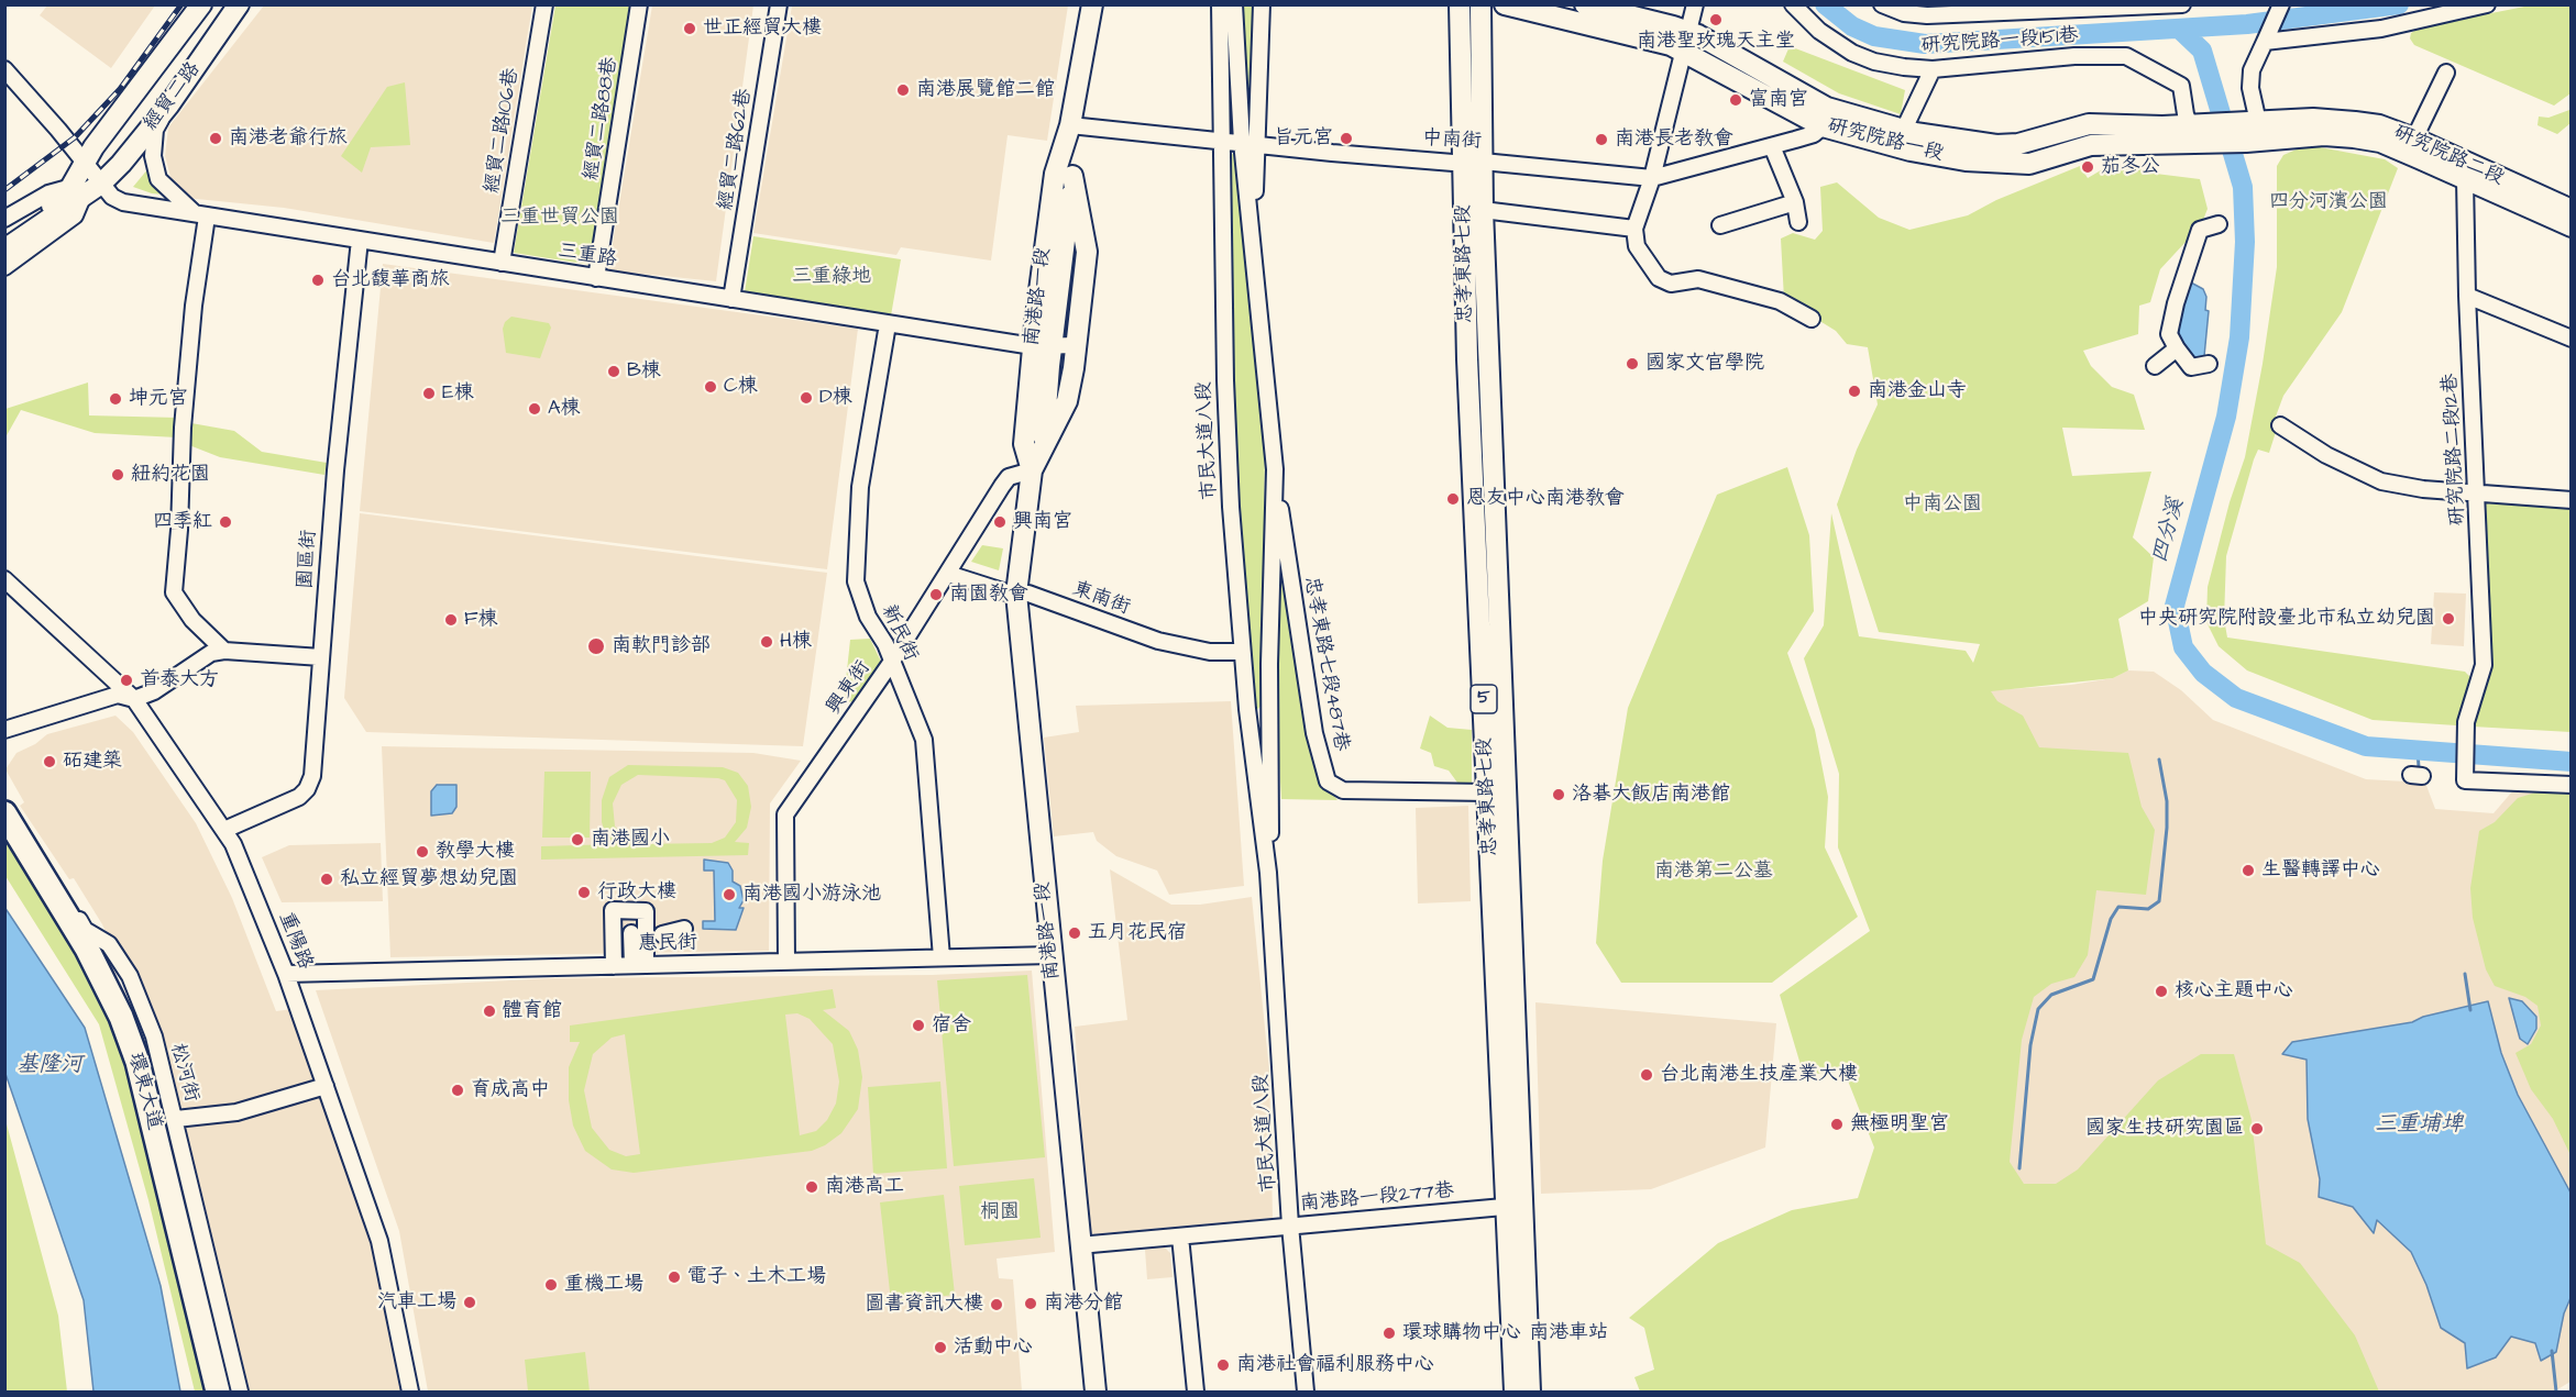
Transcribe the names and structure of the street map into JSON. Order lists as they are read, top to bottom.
{
  "streets": {
    "highway": ["環東大道"],
    "main road": [
      "經貿二路",
      "研究院路一段",
      "研究院路二段",
      "忠孝東路七段",
      "南港路一段",
      "5"
    ],
    "street": [
      "研究院路一段151巷",
      "經貿二路88巷",
      "經貿二路106巷",
      "中南街",
      "經貿二路62巷",
      "三重路",
      "市民大道八段",
      "研究院路二段12巷",
      "園區街",
      "東南街",
      "新民街",
      "忠孝東路七段487巷",
      "興東街",
      "重陽路",
      "惠民街",
      "松河街",
      "南港路一段277巷"
    ]
  },
  "crossings": [
    ["研究院路一段151巷", "研究院路一段"],
    ["經貿二路", "三重路"],
    ["經貿二路88巷", "三重路"],
    ["經貿二路106巷", "三重路"],
    ["中南街", "研究院路一段"],
    ["中南街", "忠孝東路七段"],
    ["中南街", "南港路一段"],
    ["中南街", "市民大道八段"],
    ["研究院路一段", "研究院路二段"],
    ["經貿二路62巷", "三重路"],
    ["研究院路二段", "研究院路二段12巷"],
    ["三重路", "南港路一段"],
    ["三重路", "園區街"],
    ["三重路", "新民街"],
    ["忠孝東路七段", "忠孝東路七段487巷"],
    ["忠孝東路七段", "南港路一段277巷"],
    ["南港路一段", "東南街"],
    ["南港路一段", "興東街"],
    ["南港路一段", "惠民街"],
    ["南港路一段", "南港路一段277巷"],
    ["市民大道八段", "東南街"],
    ["市民大道八段", "忠孝東路七段487巷"],
    ["市民大道八段", "南港路一段277巷"],
    ["園區街", "重陽路"],
    ["東南街", "興東街"],
    ["新民街", "興東街"],
    ["新民街", "惠民街"],
    ["興東街", "惠民街"],
    ["重陽路", "惠民街"]
  ],
  "water": ["四分溪", "基隆河", "三重埔埤"],
  "parks": [
    "四分河濱公園",
    "三重世貿公園",
    "三重綠地",
    "中南公園",
    "南港第二公墓",
    "桐園"
  ],
  "places": [
    "南港聖玫瑰天主堂",
    "世正經貿大樓",
    "南港展覽館二館",
    "富南宮",
    "南港老爺行旅",
    "旨元宮",
    "南港長老教會",
    "茄冬公",
    "台北馥華商旅",
    "國家文官學院",
    "B棟",
    "C棟",
    "南港金山寺",
    "E棟",
    "D棟",
    "坤元宮",
    "A棟",
    "紐約花園",
    "恩友中心南港教會",
    "四季紅",
    "興南宮",
    "南園教會",
    "中央研究院附設臺北市私立幼兒園",
    "F棟",
    "H棟",
    "南軟門診部",
    "首泰大方",
    "砳建築",
    "洛碁大飯店南港館",
    "南港國小",
    "教學大樓",
    "生醫轉譯中心",
    "私立經貿夢想幼兒園",
    "行政大樓",
    "南港國小游泳池",
    "五月花民宿",
    "核心主題中心",
    "體育館",
    "宿舍",
    "台北南港生技產業大樓",
    "育成高中",
    "無極明聖宮",
    "國家生技研究園區",
    "南港高工",
    "電子、土木工場",
    "重機工場",
    "汽車工場",
    "南港分館",
    "圖書資訊大樓",
    "環球購物中心 南港車站",
    "活動中心",
    "南港社會福利服務中心"
  ]
}
